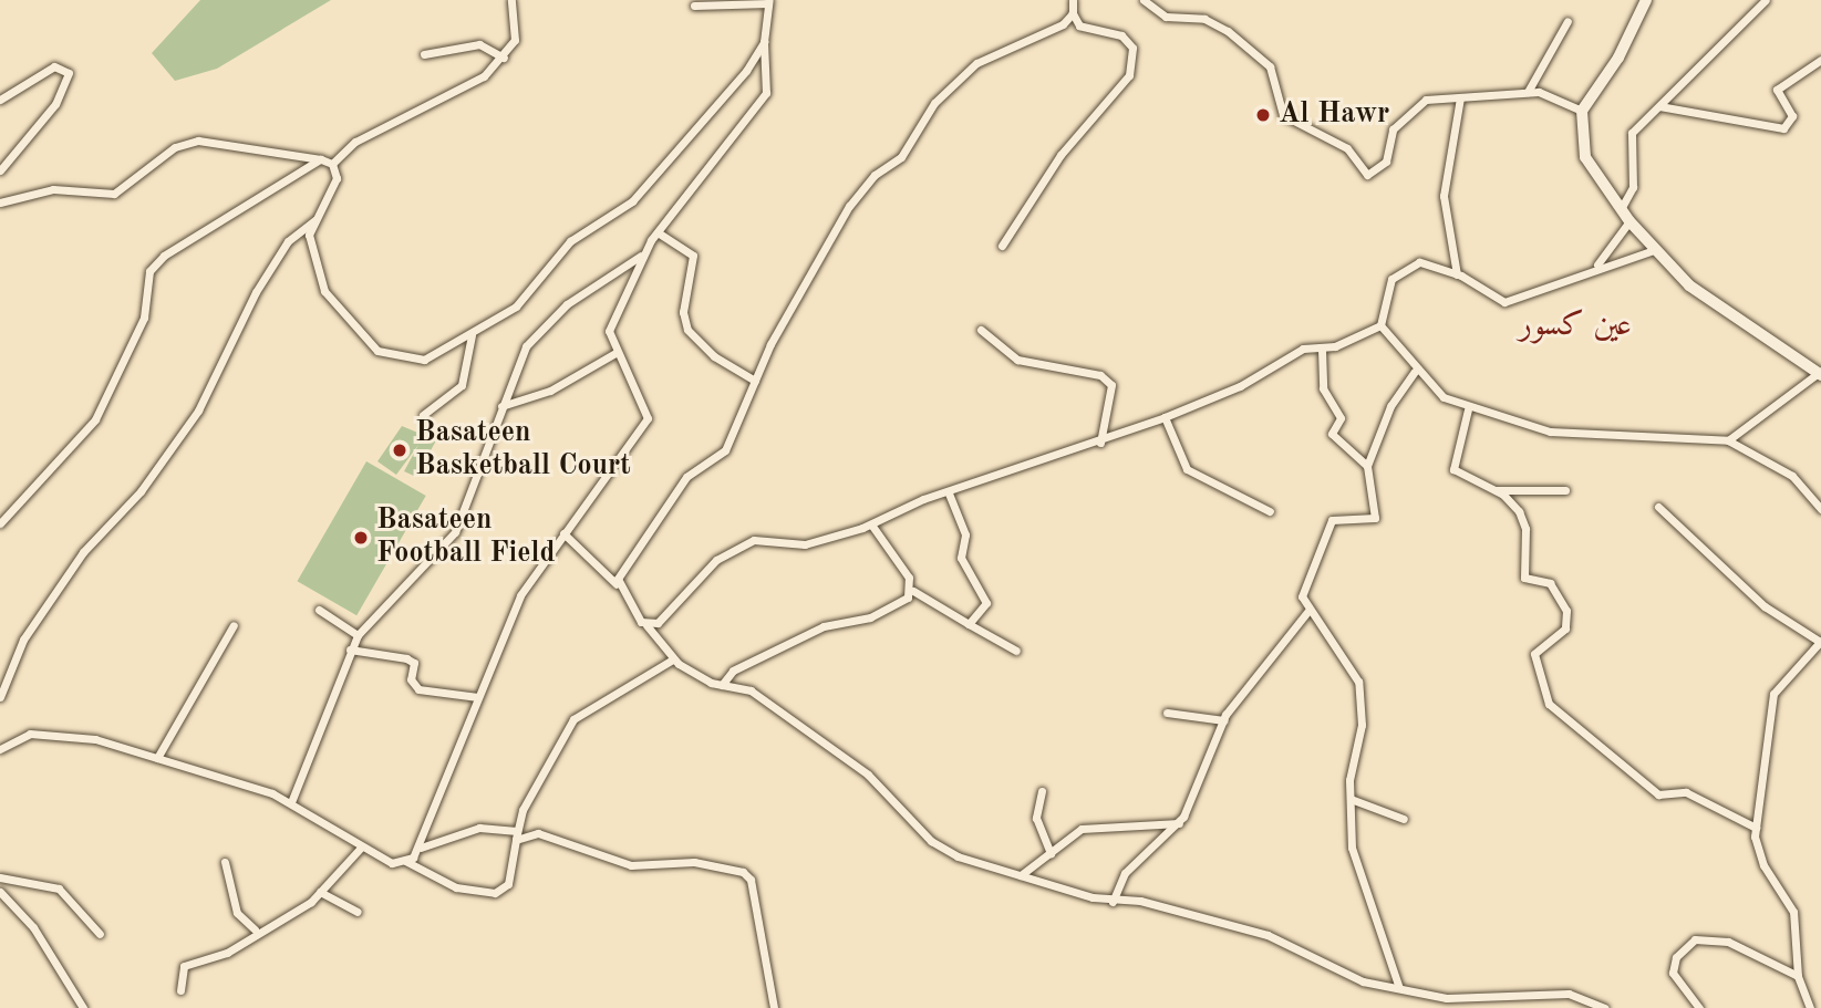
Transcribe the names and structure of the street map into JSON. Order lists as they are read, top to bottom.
{
  "districts": ["عين كسور"],
  "places": ["Al Hawr", "Basateen Basketball Court", "Basateen Football Field"]
}
